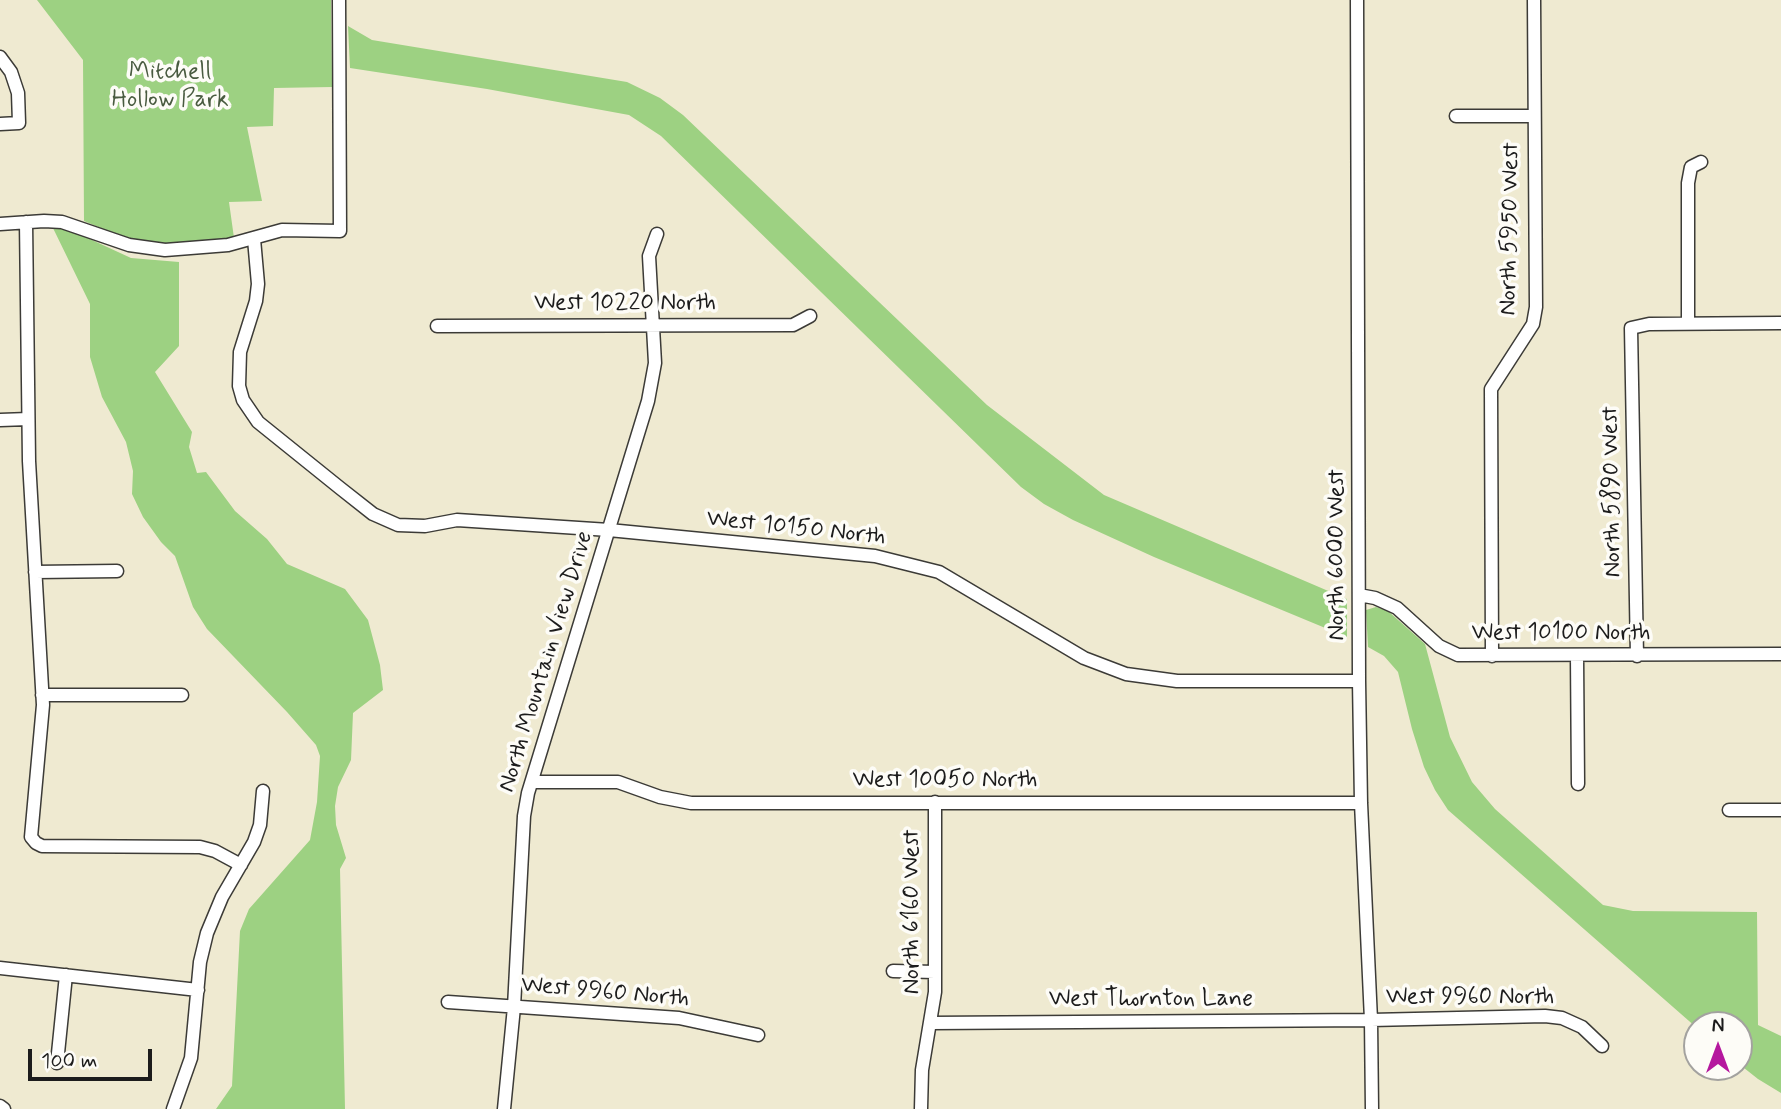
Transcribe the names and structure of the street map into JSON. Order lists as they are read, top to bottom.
{
  "streets": {
    "street": [
      "North 5950 West",
      "West 10220 North",
      "North 5890 West",
      "West 10150 North",
      "North 6000 West",
      "West 10100 North",
      "North Mountain View Drive",
      "West 10050 North",
      "North 6160 West",
      "West 9960 North",
      "West Thornton Lane"
    ]
  },
  "crossings": [
    ["North 5950 West", "West 10100 North"],
    ["West 10220 North", "North Mountain View Drive"],
    ["North 5890 West", "West 10100 North"],
    ["West 10150 North", "North 6000 West"],
    ["West 10150 North", "North Mountain View Drive"],
    ["North 6000 West", "West 10100 North"],
    ["North 6000 West", "West 10050 North"],
    ["North 6000 West", "West 9960 North"],
    ["North 6000 West", "West Thornton Lane"],
    ["North Mountain View Drive", "West 10050 North"],
    ["North Mountain View Drive", "West 9960 North"],
    ["West 10050 North", "North 6160 West"],
    ["North 6160 West", "West Thornton Lane"],
    ["West 9960 North", "West Thornton Lane"]
  ],
  "parks": ["Mitchell Hollow Park"],
  "scale_bar": "100 m",
  "north": "top"
}
